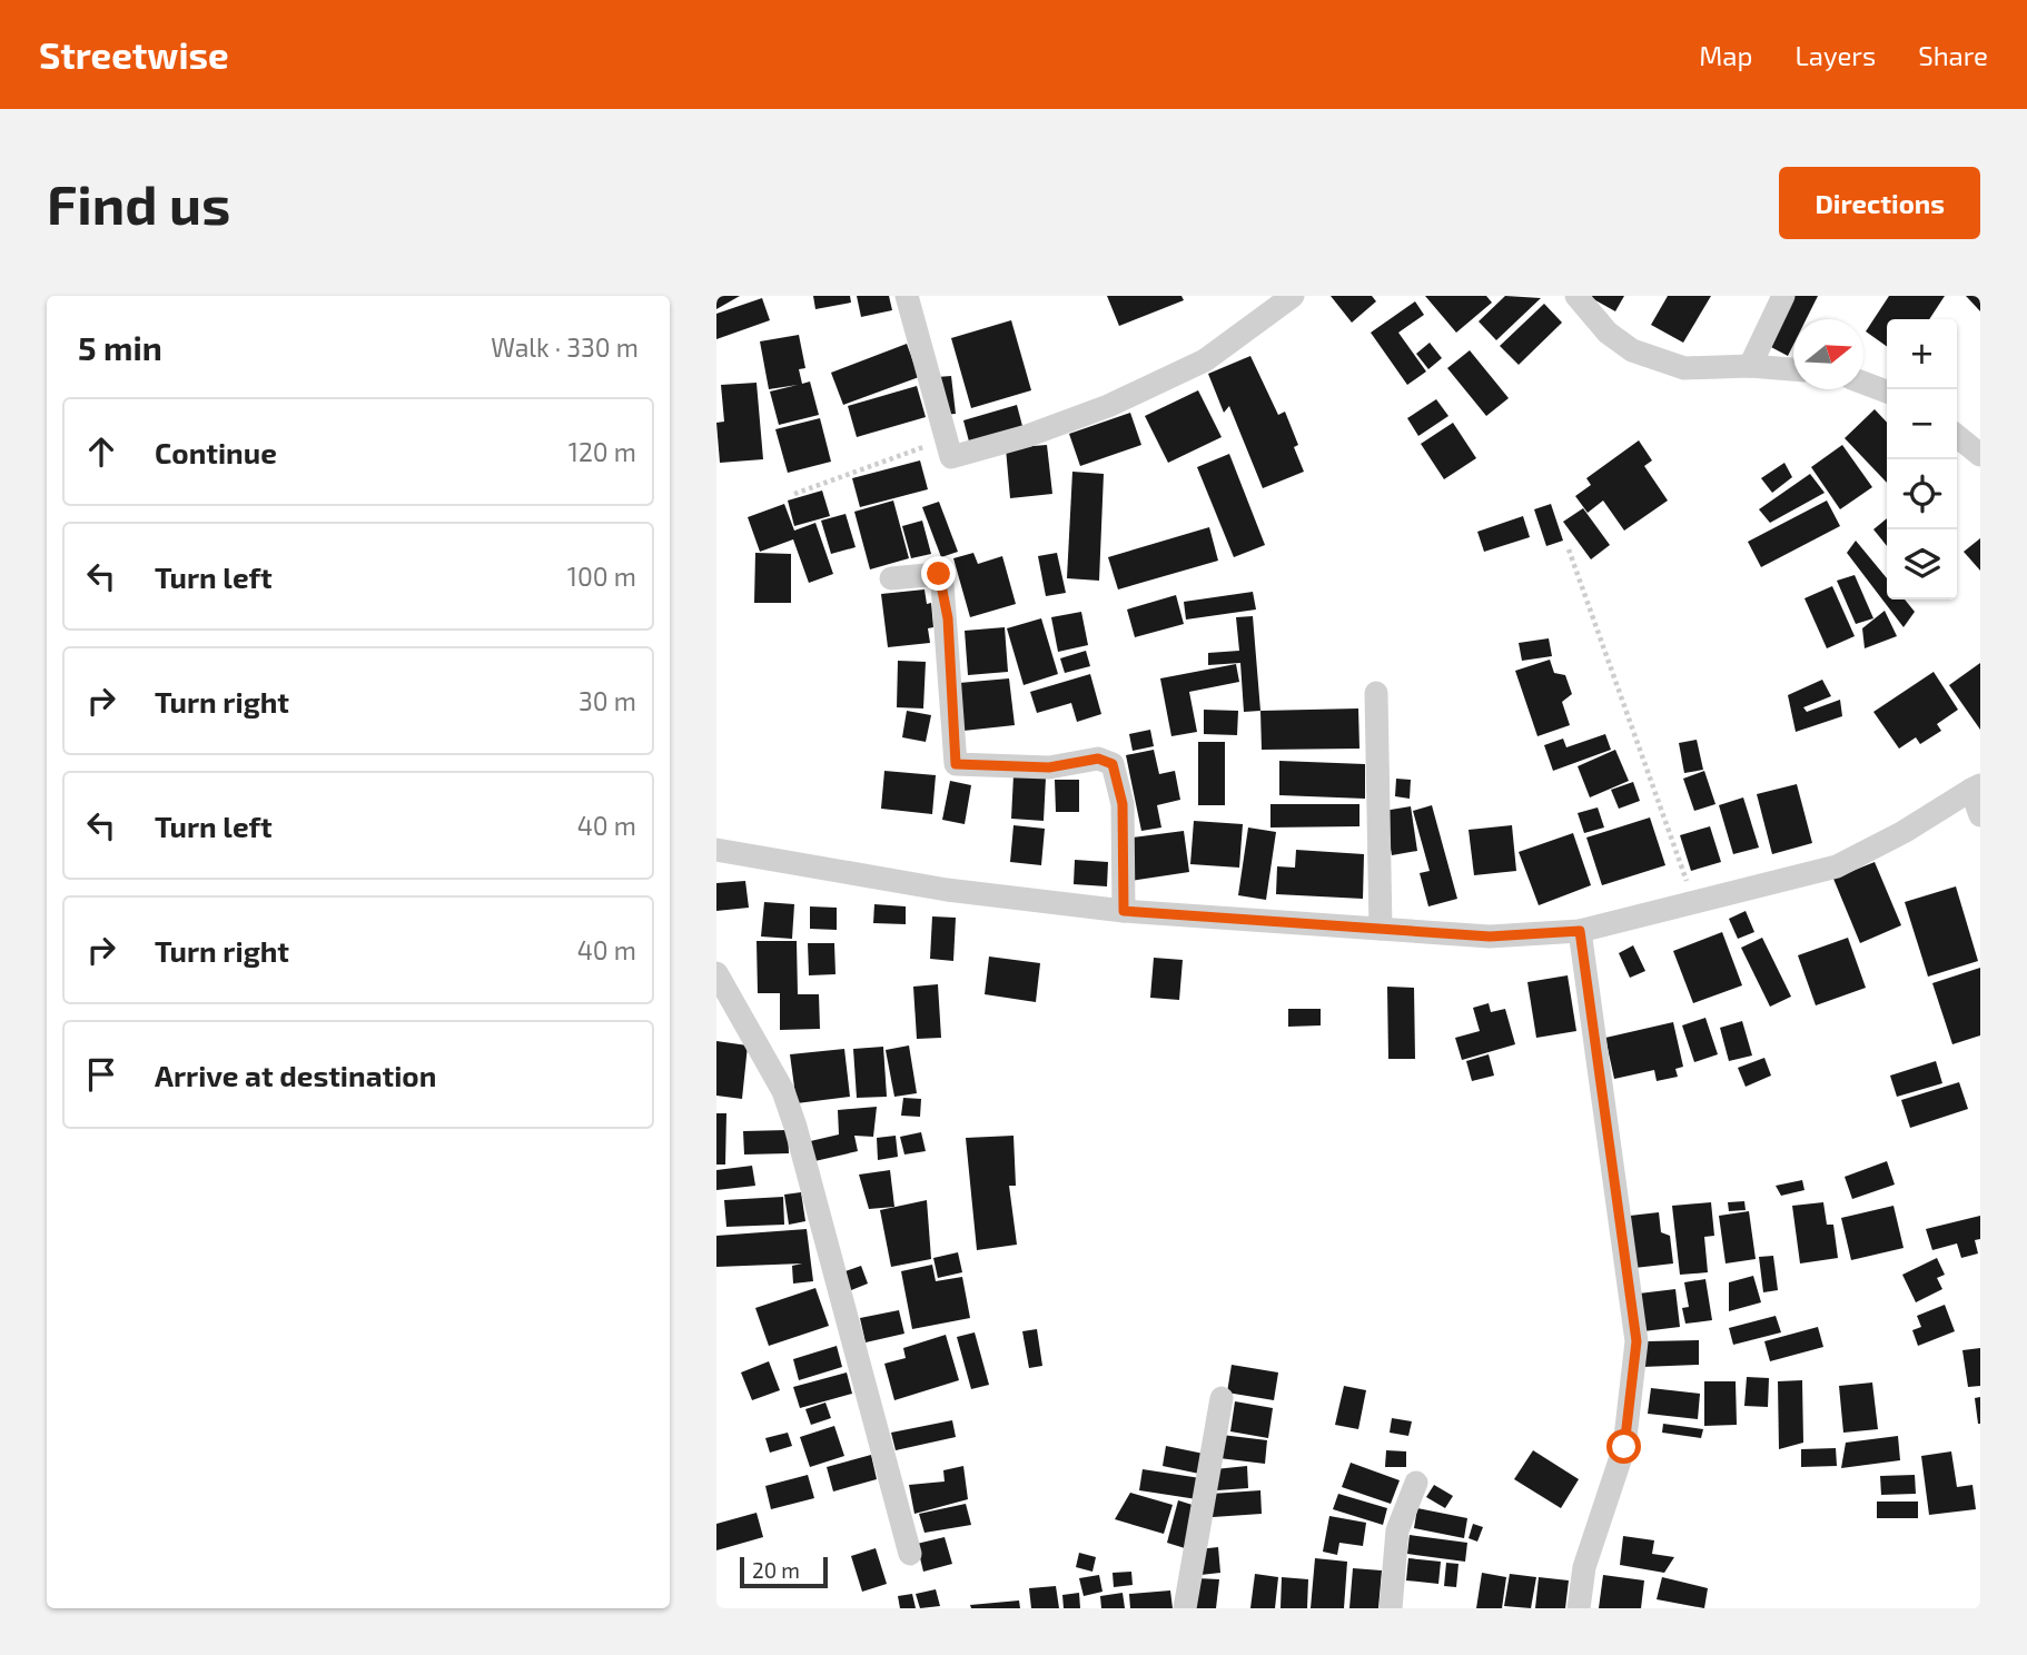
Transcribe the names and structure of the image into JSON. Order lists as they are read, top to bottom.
{
  "scale_bar": "20 m",
  "north": "right",
  "page": {
    "header": "Streetwise",
    "nav": ["Map", "Layers", "Share"],
    "buttons": "Directions",
    "title": "Find us",
    "heading": ["5 min", "Walk · 330 m"],
    "map_buttons": ["+", "−"],
    "list": [
      ["Continue", "120 m"],
      ["Turn left", "100 m"],
      ["Turn right", "30 m"],
      ["Turn left", "40 m"],
      ["Turn right", "40 m"],
      "Arrive at destination"
    ],
    "scale": "20 m"
  }
}
